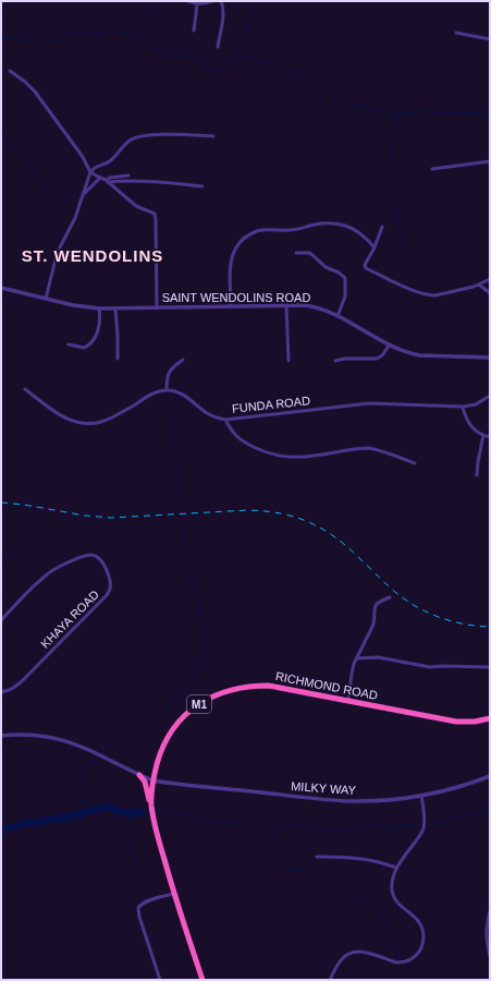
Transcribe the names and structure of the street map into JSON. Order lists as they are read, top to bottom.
{
  "streets": {
    "highway": ["RICHMOND ROAD", "M1"],
    "street": [
      "SAINT WENDOLINS ROAD",
      "FUNDA ROAD",
      "KHAYA ROAD",
      "MILKY WAY"
    ]
  },
  "crossings": [
    ["RICHMOND ROAD", "MILKY WAY"]
  ],
  "districts": ["ST. WENDOLINS"]
}
